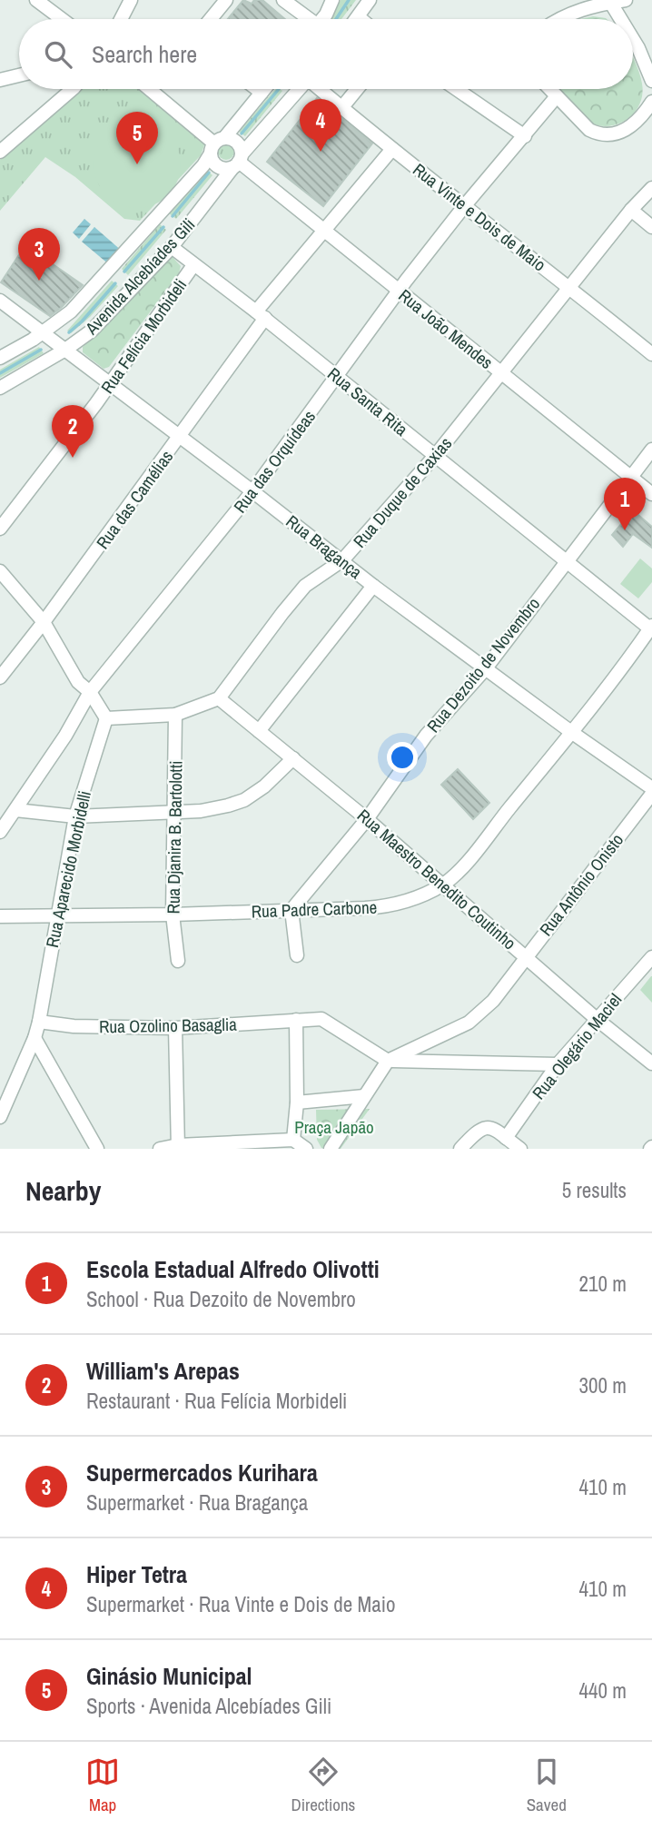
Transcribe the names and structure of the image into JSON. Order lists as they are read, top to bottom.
{
  "streets": {
    "street": [
      "Rua Vinte e Dois de Maio",
      "Avenida Alcebíades Gili",
      "Rua João Mendes",
      "Rua Felícia Morbideli",
      "Rua Santa Rita",
      "Rua das Orquídeas",
      "Rua Duque de Caxias",
      "Rua das Camélias",
      "Rua Bragança",
      "Rua Dezoito de Novembro",
      "Rua Djanira B. Bartolotti",
      "Rua Aparecido Morbidelli",
      "Rua Maestro Benedito Coutinho",
      "Rua Antônio Onisto",
      "Rua Padre Carbone",
      "Rua Ozolino Basaglia",
      "Rua Olegário Maciel"
    ]
  },
  "crossings": [
    ["Rua Vinte e Dois de Maio", "Rua das Orquídeas"],
    ["Rua Vinte e Dois de Maio", "Rua Duque de Caxias"],
    ["Rua Vinte e Dois de Maio", "Rua das Camélias"],
    ["Avenida Alcebíades Gili", "Rua João Mendes"],
    ["Avenida Alcebíades Gili", "Rua Santa Rita"],
    ["Avenida Alcebíades Gili", "Rua Bragança"],
    ["Rua João Mendes", "Rua das Orquídeas"],
    ["Rua João Mendes", "Rua Duque de Caxias"],
    ["Rua João Mendes", "Rua das Camélias"],
    ["Rua João Mendes", "Rua Dezoito de Novembro"],
    ["Rua Felícia Morbideli", "Rua Santa Rita"],
    ["Rua Felícia Morbideli", "Rua Bragança"],
    ["Rua Santa Rita", "Rua das Orquídeas"],
    ["Rua Santa Rita", "Rua Duque de Caxias"],
    ["Rua Santa Rita", "Rua das Camélias"],
    ["Rua Santa Rita", "Rua Dezoito de Novembro"],
    ["Rua Santa Rita", "Rua Padre Carbone"],
    ["Rua das Orquídeas", "Rua Bragança"],
    ["Rua Duque de Caxias", "Rua Bragança"],
    ["Rua Duque de Caxias", "Rua Maestro Benedito Coutinho"],
    ["Rua das Camélias", "Rua Bragança"],
    ["Rua Bragança", "Rua Dezoito de Novembro"],
    ["Rua Bragança", "Rua Padre Carbone"],
    ["Rua Dezoito de Novembro", "Rua Maestro Benedito Coutinho"],
    ["Rua Dezoito de Novembro", "Rua Padre Carbone"],
    ["Rua Djanira B. Bartolotti", "Rua Padre Carbone"],
    ["Rua Aparecido Morbidelli", "Rua Padre Carbone"],
    ["Rua Aparecido Morbidelli", "Rua Ozolino Basaglia"],
    ["Rua Maestro Benedito Coutinho", "Rua Antônio Onisto"],
    ["Rua Maestro Benedito Coutinho", "Rua Padre Carbone"],
    ["Rua Maestro Benedito Coutinho", "Rua Olegário Maciel"],
    ["Rua Antônio Onisto", "Rua Ozolino Basaglia"]
  ],
  "parks": ["Praça Japão"],
  "page": {
    "search": "Search here",
    "pins": [
      "4",
      "5",
      "3",
      "2",
      "1"
    ],
    "heading": ["Nearby", "5 results"],
    "list": [
      {
        "mark": "1",
        "name": "Escola Estadual Alfredo Olivotti",
        "note": "School · Rua Dezoito de Novembro",
        "value": "210 m"
      },
      {
        "mark": "2",
        "name": "William's Arepas",
        "note": "Restaurant · Rua Felícia Morbideli",
        "value": "300 m"
      },
      {
        "mark": "3",
        "name": "Supermercados Kurihara",
        "note": "Supermarket · Rua Bragança",
        "value": "410 m"
      },
      {
        "mark": "4",
        "name": "Hiper Tetra",
        "note": "Supermarket · Rua Vinte e Dois de Maio",
        "value": "410 m"
      },
      {
        "mark": "5",
        "name": "Ginásio Municipal",
        "note": "Sports · Avenida Alcebíades Gili",
        "value": "440 m"
      }
    ],
    "nav": ["Map", "Directions", "Saved"]
  }
}
